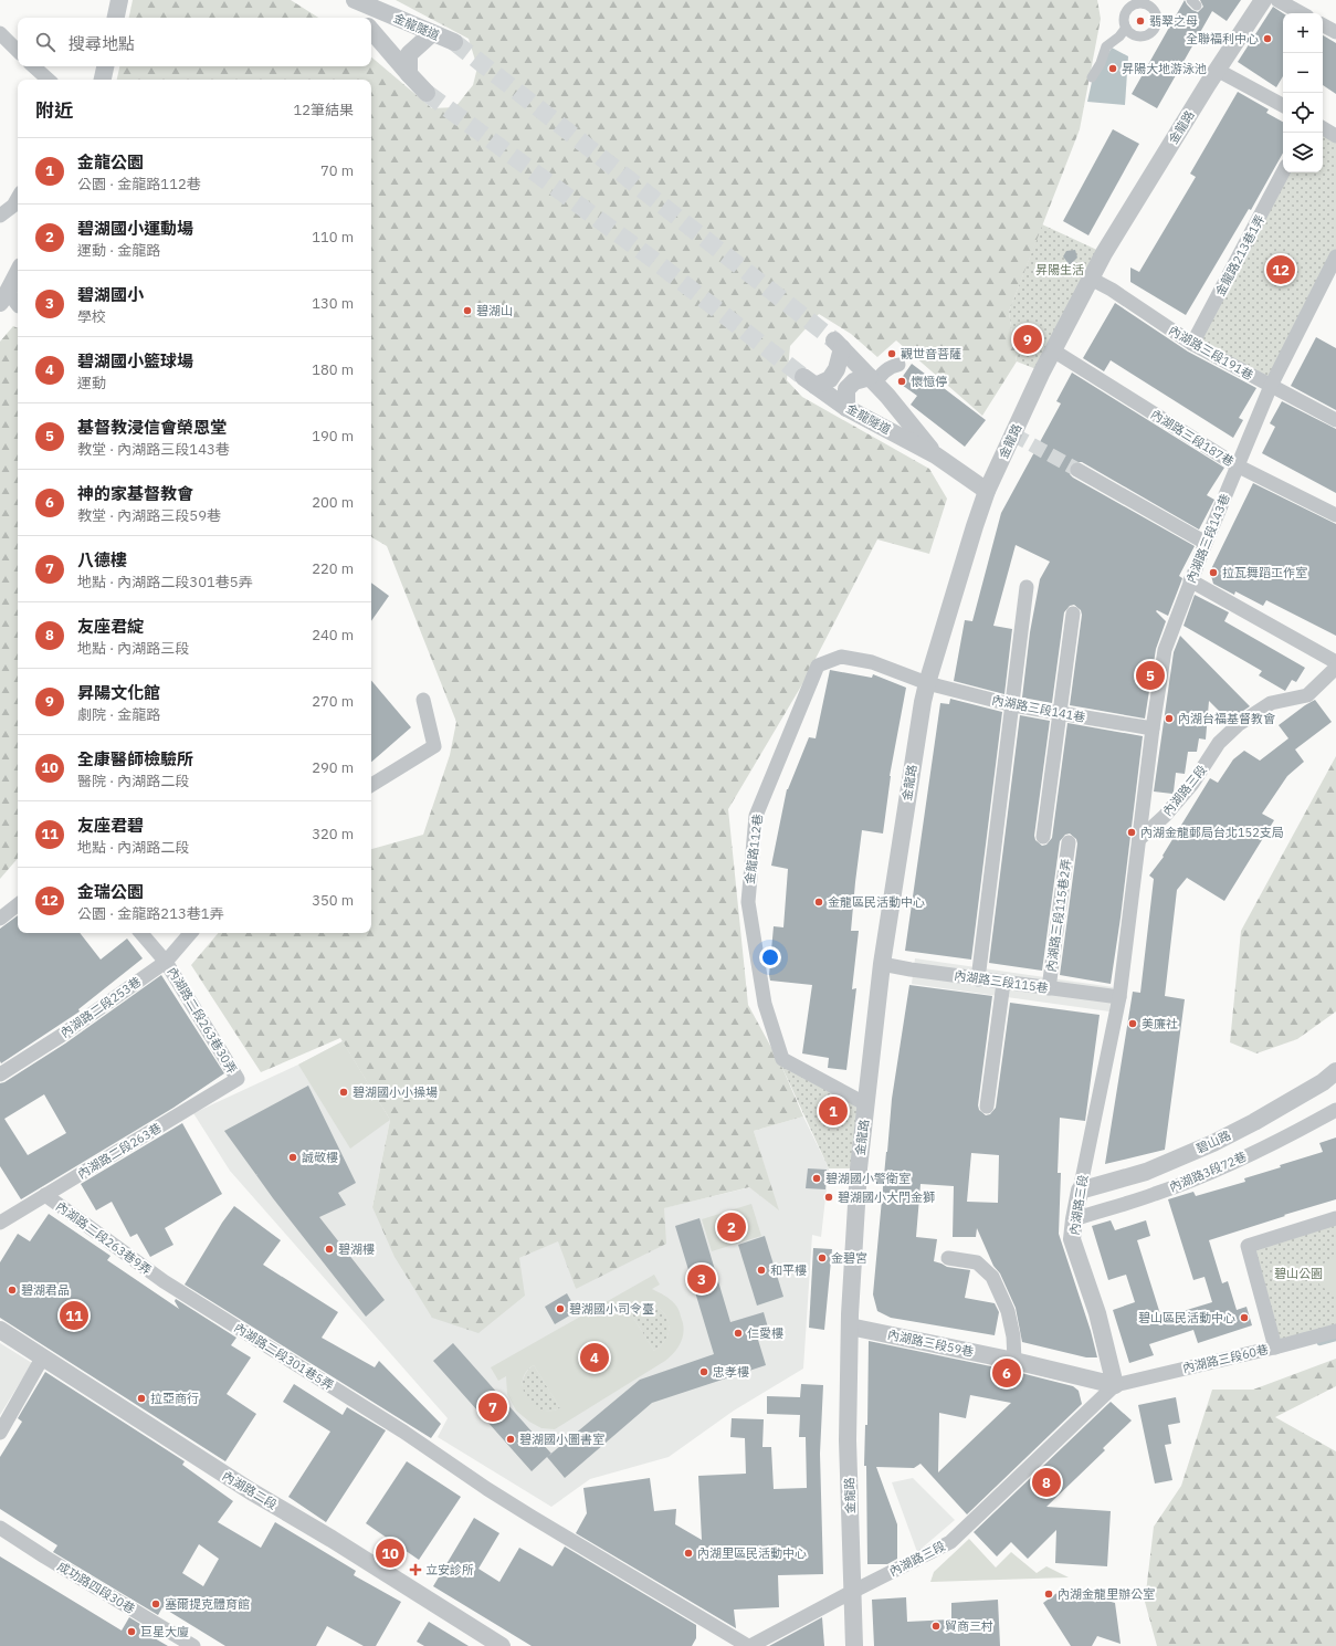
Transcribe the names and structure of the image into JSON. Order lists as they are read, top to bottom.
{
  "streets": {
    "street": [
      "金龍隧道",
      "金龍路",
      "金龍路213巷1弄",
      "內湖路三段191巷",
      "內湖路三段187巷",
      "內湖路三段143巷",
      "內湖路三段141巷",
      "內湖路三段",
      "金龍路112巷",
      "內湖路三段115巷2弄",
      "內湖路三段115巷",
      "內湖路二段253巷",
      "內湖路二段263巷30弄",
      "碧山路",
      "內湖路二段263巷",
      "內湖路3段72巷",
      "內湖路二段263巷9弄",
      "內湖路三段59巷",
      "內湖路二段301巷5弄",
      "內湖路三段60巷",
      "內湖路二段",
      "成功路四段30巷"
    ]
  },
  "crossings": [
    ["金龍隧道", "金龍路"],
    ["金龍路", "內湖路三段191巷"],
    ["金龍路", "內湖路三段187巷"],
    ["金龍路", "內湖路三段141巷"],
    ["金龍路", "內湖路三段"],
    ["金龍路", "金龍路112巷"],
    ["金龍路", "內湖路三段115巷"],
    ["金龍路", "內湖路三段59巷"],
    ["金龍路213巷1弄", "內湖路三段191巷"],
    ["內湖路三段191巷", "內湖路三段143巷"],
    ["內湖路三段187巷", "內湖路三段143巷"],
    ["內湖路三段143巷", "內湖路三段141巷"],
    ["內湖路三段143巷", "內湖路三段"],
    ["內湖路三段141巷", "金龍路112巷"],
    ["內湖路三段", "內湖路三段115巷"],
    ["內湖路三段", "碧山路"],
    ["內湖路三段", "內湖路3段72巷"],
    ["內湖路三段", "內湖路三段59巷"],
    ["內湖路三段", "內湖路二段301巷5弄"],
    ["內湖路三段", "內湖路三段60巷"],
    ["內湖路三段115巷2弄", "內湖路三段115巷"],
    ["內湖路二段253巷", "內湖路二段263巷30弄"],
    ["內湖路二段263巷30弄", "內湖路二段263巷"],
    ["內湖路二段263巷", "內湖路二段263巷9弄"],
    ["內湖路二段263巷9弄", "內湖路二段301巷5弄"],
    ["內湖路三段59巷", "內湖路三段60巷"]
  ],
  "parks": ["昇陽生活", "碧山公園"],
  "places": {
    "other": [
      "翡翠之母",
      "全聯福利中心",
      "昇陽大地游泳池",
      "碧湖山",
      "觀世音菩薩",
      "懷憶停",
      "拉瓦舞蹈工作室",
      "內湖台福基督教會",
      "內湖金龍郵局台北152支局",
      "金龍區民活動中心",
      "美廉社",
      "碧湖國小小操場",
      "誠敬樓",
      "碧湖國小警衛室",
      "碧湖國小大門金獅",
      "碧湖樓",
      "金碧宮",
      "和平樓",
      "碧湖君品",
      "碧湖國小司令臺",
      "碧山區民活動中心",
      "仁愛樓",
      "忠孝樓",
      "拉亞商行",
      "碧湖國小圖書室",
      "內湖里區民活動中心",
      "內湖金龍里辦公室",
      "塞爾提克體育館",
      "貿商三村",
      "巨星大廈"
    ],
    "health": ["立安診所"]
  },
  "page": {
    "map_buttons": ["+", "−"],
    "search": "搜尋地點",
    "heading": ["附近", "12筆結果"],
    "list": [
      {
        "mark": "1",
        "name": "金龍公園",
        "note": "公園 · 金龍路112巷",
        "value": "70 m"
      },
      {
        "mark": "2",
        "name": "碧湖國小運動場",
        "note": "運動 · 金龍路",
        "value": "110 m"
      },
      {
        "mark": "3",
        "name": "碧湖國小",
        "note": "學校",
        "value": "130 m"
      },
      {
        "mark": "4",
        "name": "碧湖國小籃球場",
        "note": "運動",
        "value": "180 m"
      },
      {
        "mark": "5",
        "name": "基督教浸信會榮恩堂",
        "note": "教堂 · 內湖路三段143巷",
        "value": "190 m"
      },
      {
        "mark": "6",
        "name": "神的家基督教會",
        "note": "教堂 · 內湖路三段59巷",
        "value": "200 m"
      },
      {
        "mark": "7",
        "name": "八德樓",
        "note": "地點 · 內湖路二段301巷5弄",
        "value": "220 m"
      },
      {
        "mark": "8",
        "name": "友座君綻",
        "note": "地點 · 內湖路三段",
        "value": "240 m"
      },
      {
        "mark": "9",
        "name": "昇陽文化館",
        "note": "劇院 · 金龍路",
        "value": "270 m"
      },
      {
        "mark": "10",
        "name": "全康醫師檢驗所",
        "note": "醫院 · 內湖路二段",
        "value": "290 m"
      },
      {
        "mark": "11",
        "name": "友座君碧",
        "note": "地點 · 內湖路二段",
        "value": "320 m"
      },
      {
        "mark": "12",
        "name": "金瑞公園",
        "note": "公園 · 金龍路213巷1弄",
        "value": "350 m"
      }
    ],
    "pins": [
      "12",
      "9",
      "5",
      "1",
      "2",
      "3",
      "11",
      "4",
      "6",
      "7",
      "8",
      "10"
    ]
  }
}
